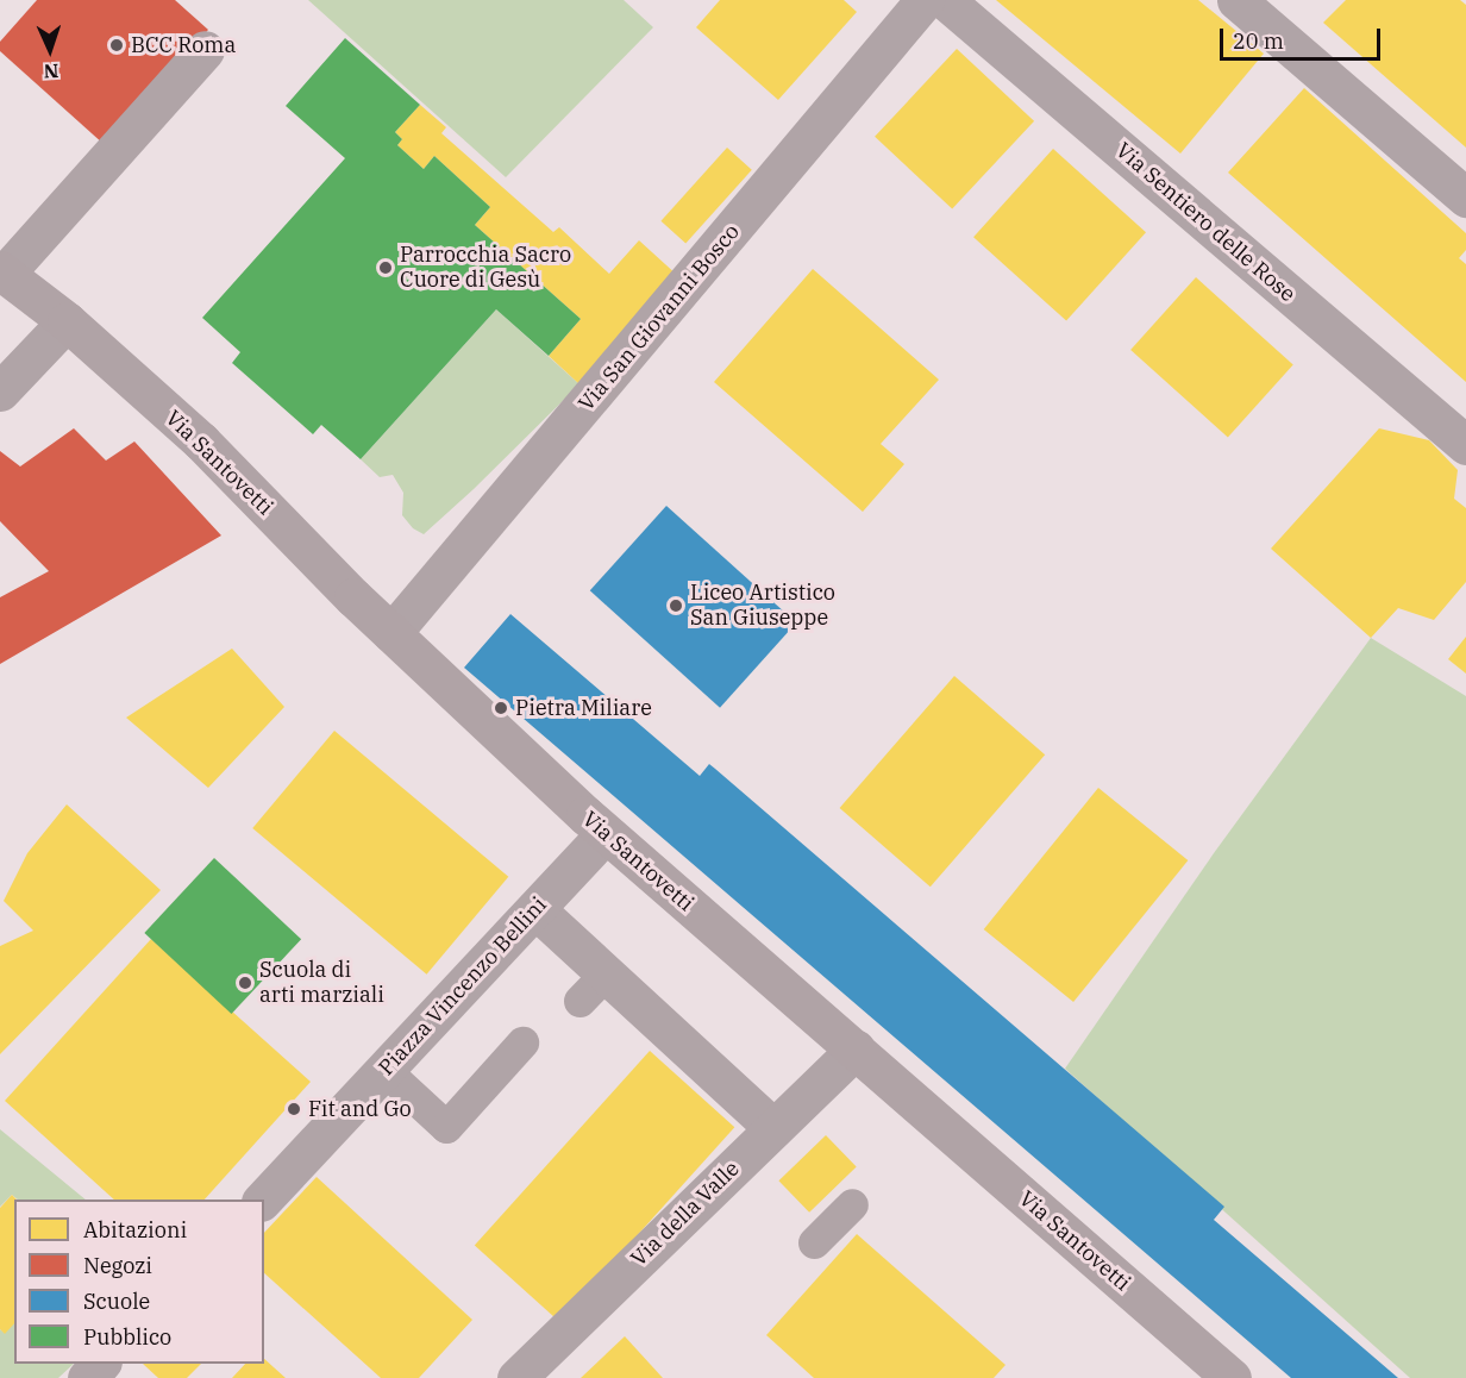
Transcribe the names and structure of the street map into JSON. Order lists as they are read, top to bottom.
{
  "streets": {
    "main road": ["Via Santovetti"],
    "street": [
      "Via Sentiero delle Rose",
      "Via San Giovanni Bosco",
      "Piazza Vincenzo Bellini",
      "Via della Valle"
    ]
  },
  "crossings": [
    ["Via San Giovanni Bosco", "Via Santovetti"],
    ["Via Santovetti", "Piazza Vincenzo Bellini"],
    ["Via Santovetti", "Via della Valle"]
  ],
  "places": [
    "BCC Roma",
    "Parrocchia Sacro Cuore di Gesù",
    "Liceo Artistico San Giuseppe",
    "Pietra Miliare",
    "Scuola di arti marziali",
    "Fit and Go"
  ],
  "legend": [
    "Abitazioni",
    "Negozi",
    "Scuole",
    "Pubblico"
  ],
  "scale_bar": "20 m",
  "north": "bottom"
}
